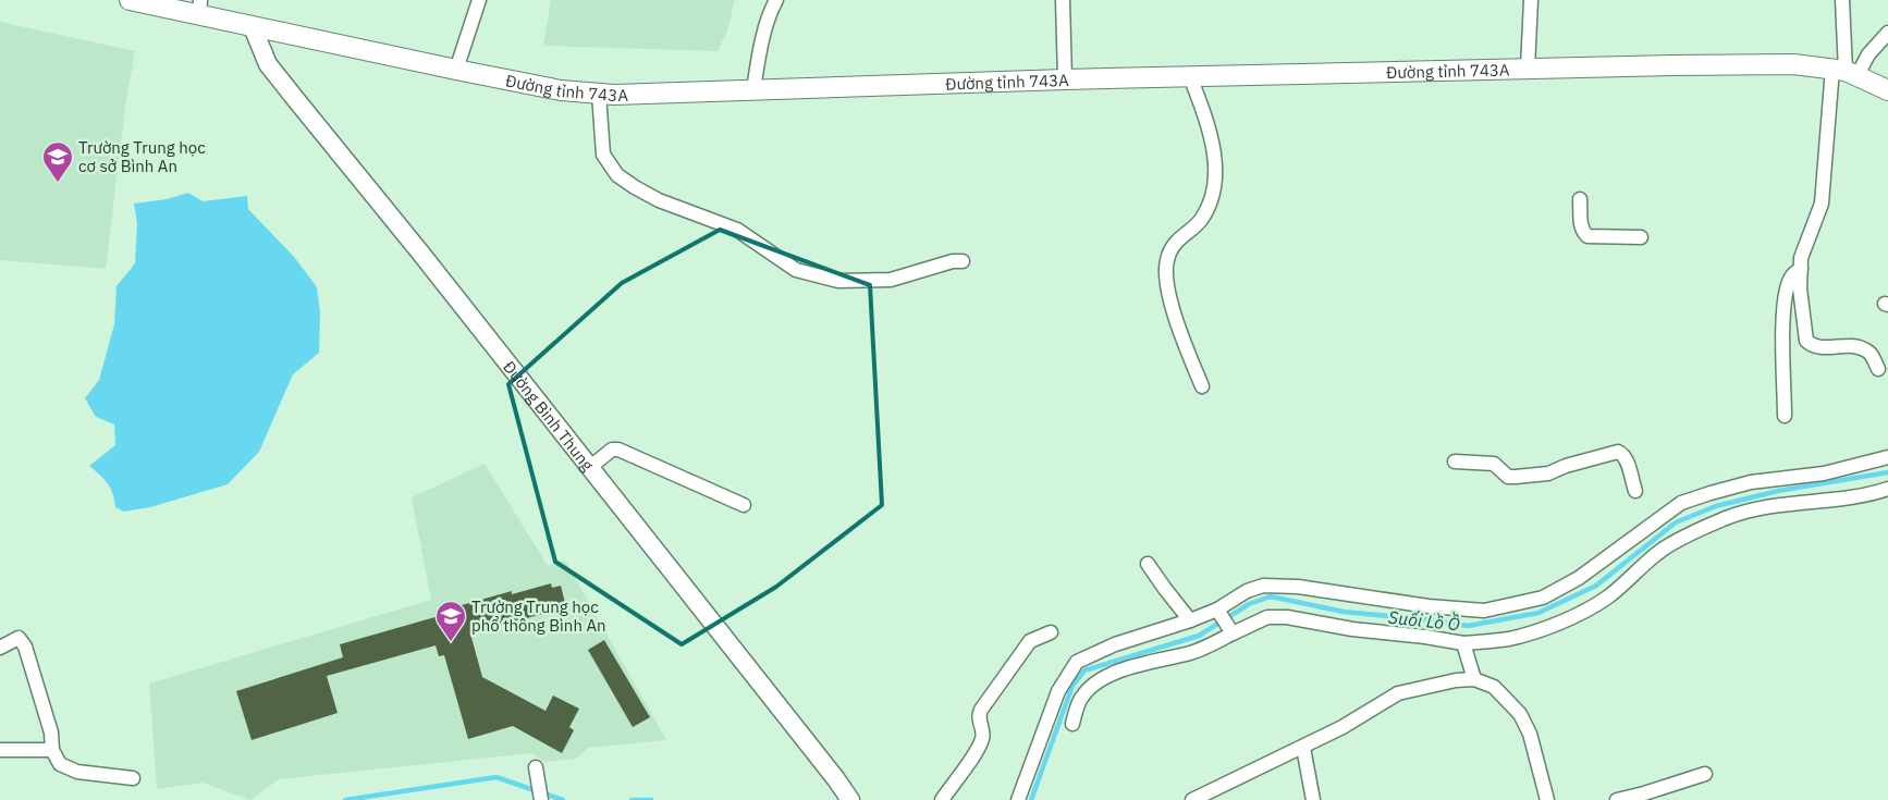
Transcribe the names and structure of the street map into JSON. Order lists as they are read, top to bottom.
{
  "streets": {
    "main road": ["Đường tỉnh 743A"],
    "street": ["Đường Bình Thung"]
  },
  "crossings": [
    ["Đường tỉnh 743A", "Đường Bình Thung"]
  ],
  "water": ["Suối Lồ Ồ"],
  "places": {
    "school or university": ["Trường Trung học cơ sở Bình An", "Trường Trung học phổ thông Bình An"]
  }
}
